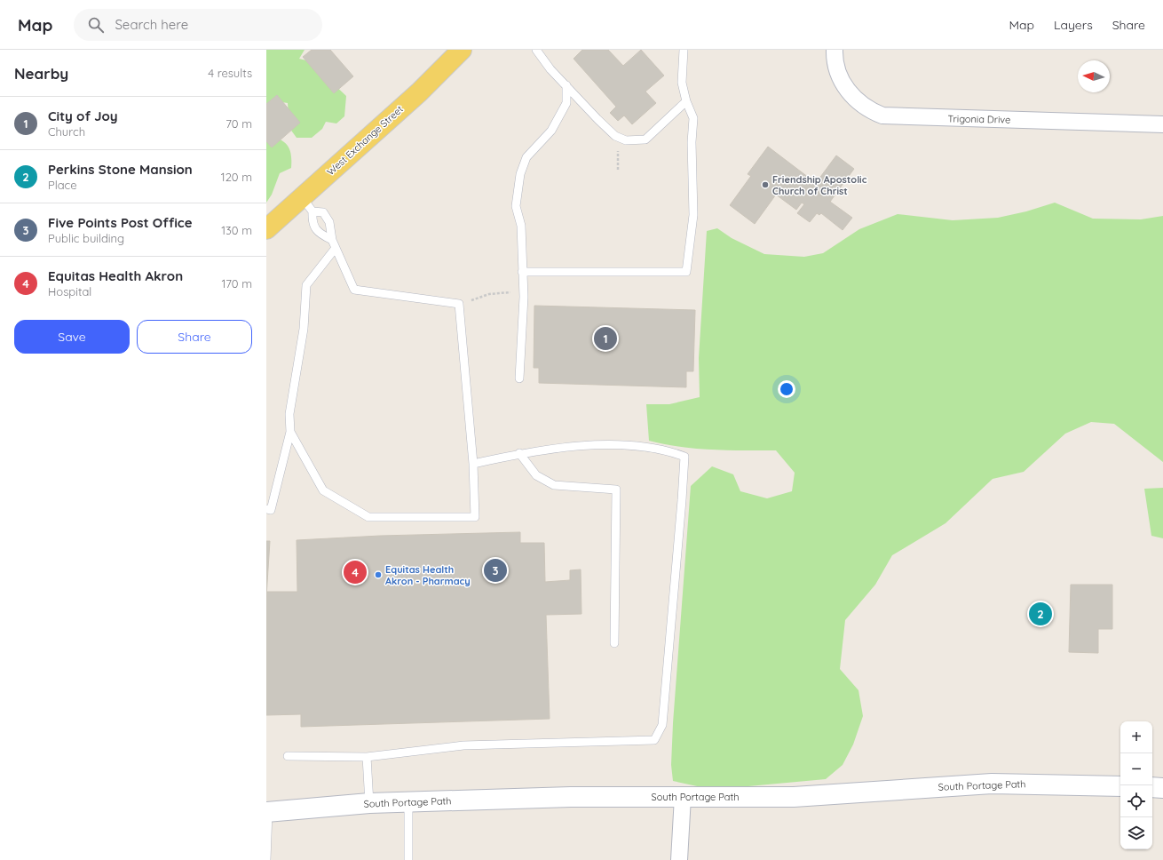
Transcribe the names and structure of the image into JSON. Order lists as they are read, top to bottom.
{
  "streets": {
    "main road": ["West Exchange Street"],
    "street": ["Trigonia Drive", "South Portage Path"]
  },
  "places": ["Friendship Apostolic Church of Christ", "Equitas Health Akron - Pharmacy"],
  "north": "left",
  "page": {
    "header": "Map",
    "search": "Search here",
    "nav": ["Map", "Layers", "Share"],
    "heading": ["Nearby", "4 results"],
    "list": [
      {
        "mark": "1",
        "name": "City of Joy",
        "note": "Church",
        "value": "70 m"
      },
      {
        "mark": "2",
        "name": "Perkins Stone Mansion",
        "note": "Place",
        "value": "120 m"
      },
      {
        "mark": "3",
        "name": "Five Points Post Office",
        "note": "Public building",
        "value": "130 m"
      },
      {
        "mark": "4",
        "name": "Equitas Health Akron",
        "note": "Hospital",
        "value": "170 m"
      }
    ],
    "buttons": ["Save", "Share"],
    "pins": [
      "1",
      "3",
      "4",
      "2"
    ],
    "map_buttons": ["+", "−"]
  }
}
